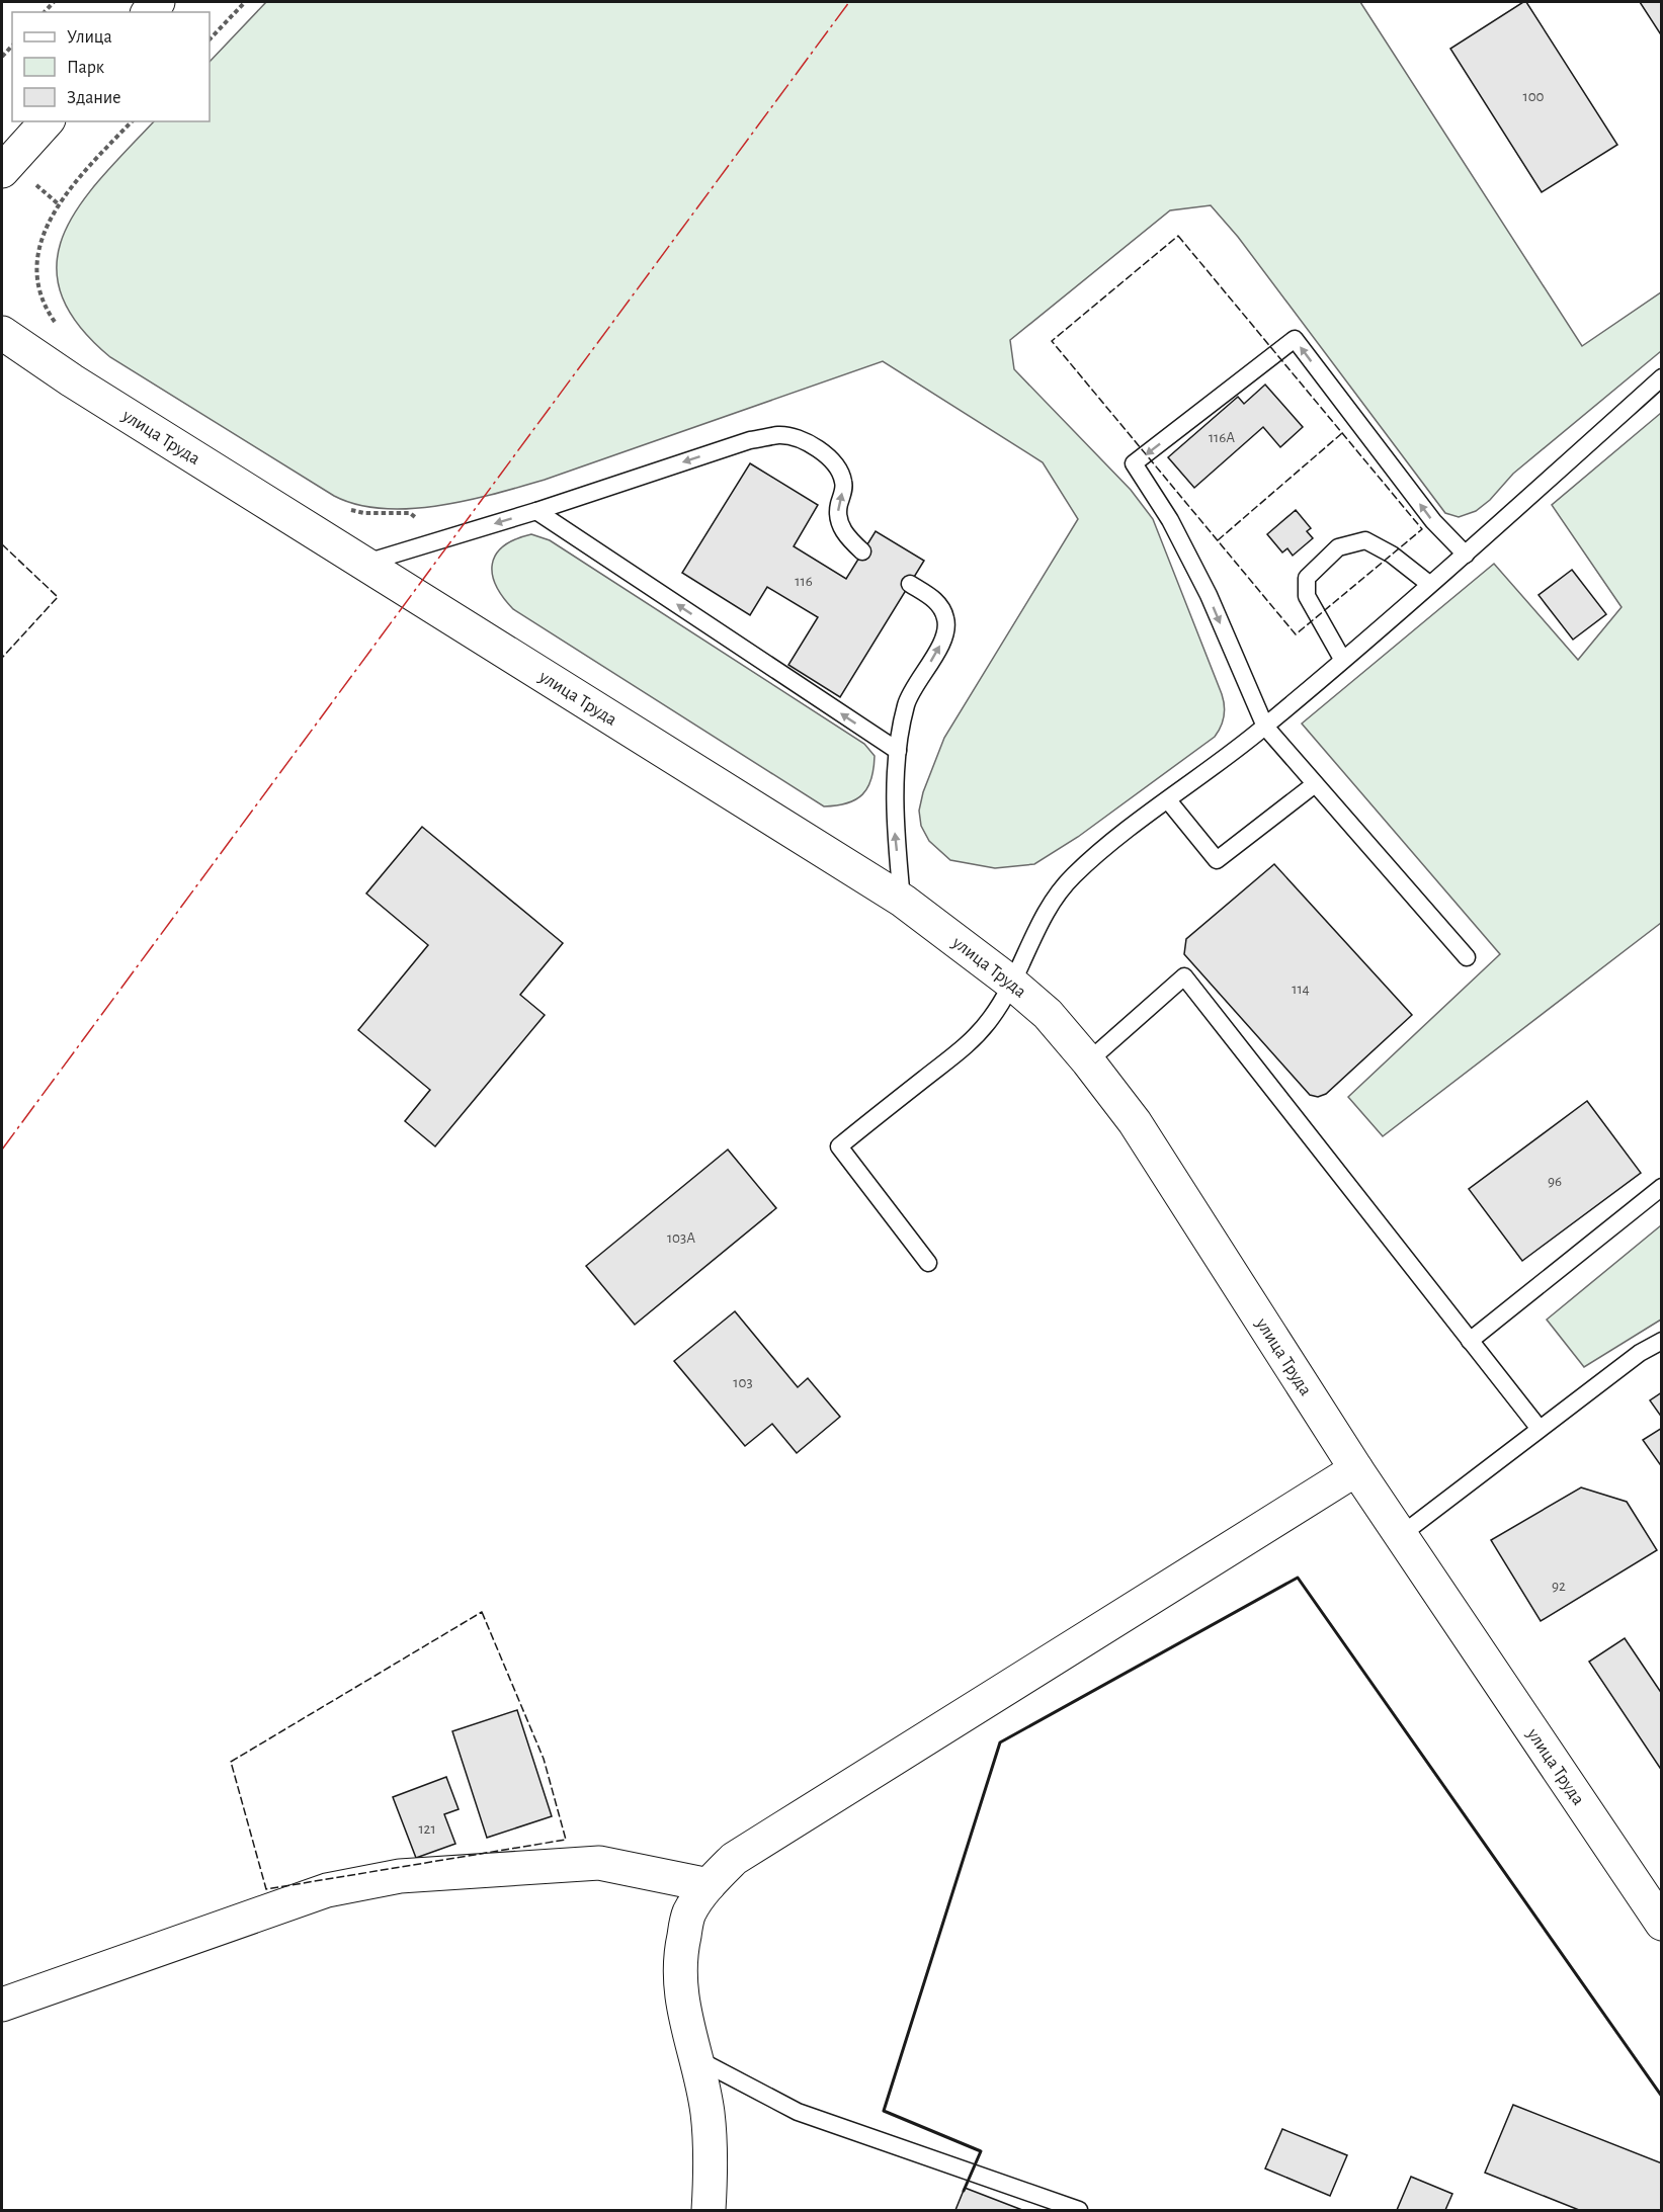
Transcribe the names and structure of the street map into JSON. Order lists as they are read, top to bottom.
{
  "streets": {
    "street": ["улица Труда"]
  },
  "house_numbers": [
    "100",
    "116А",
    "116",
    "114",
    "96",
    "103А",
    "103",
    "92",
    "121"
  ],
  "legend": ["Улица", "Парк", "Здание"]
}
